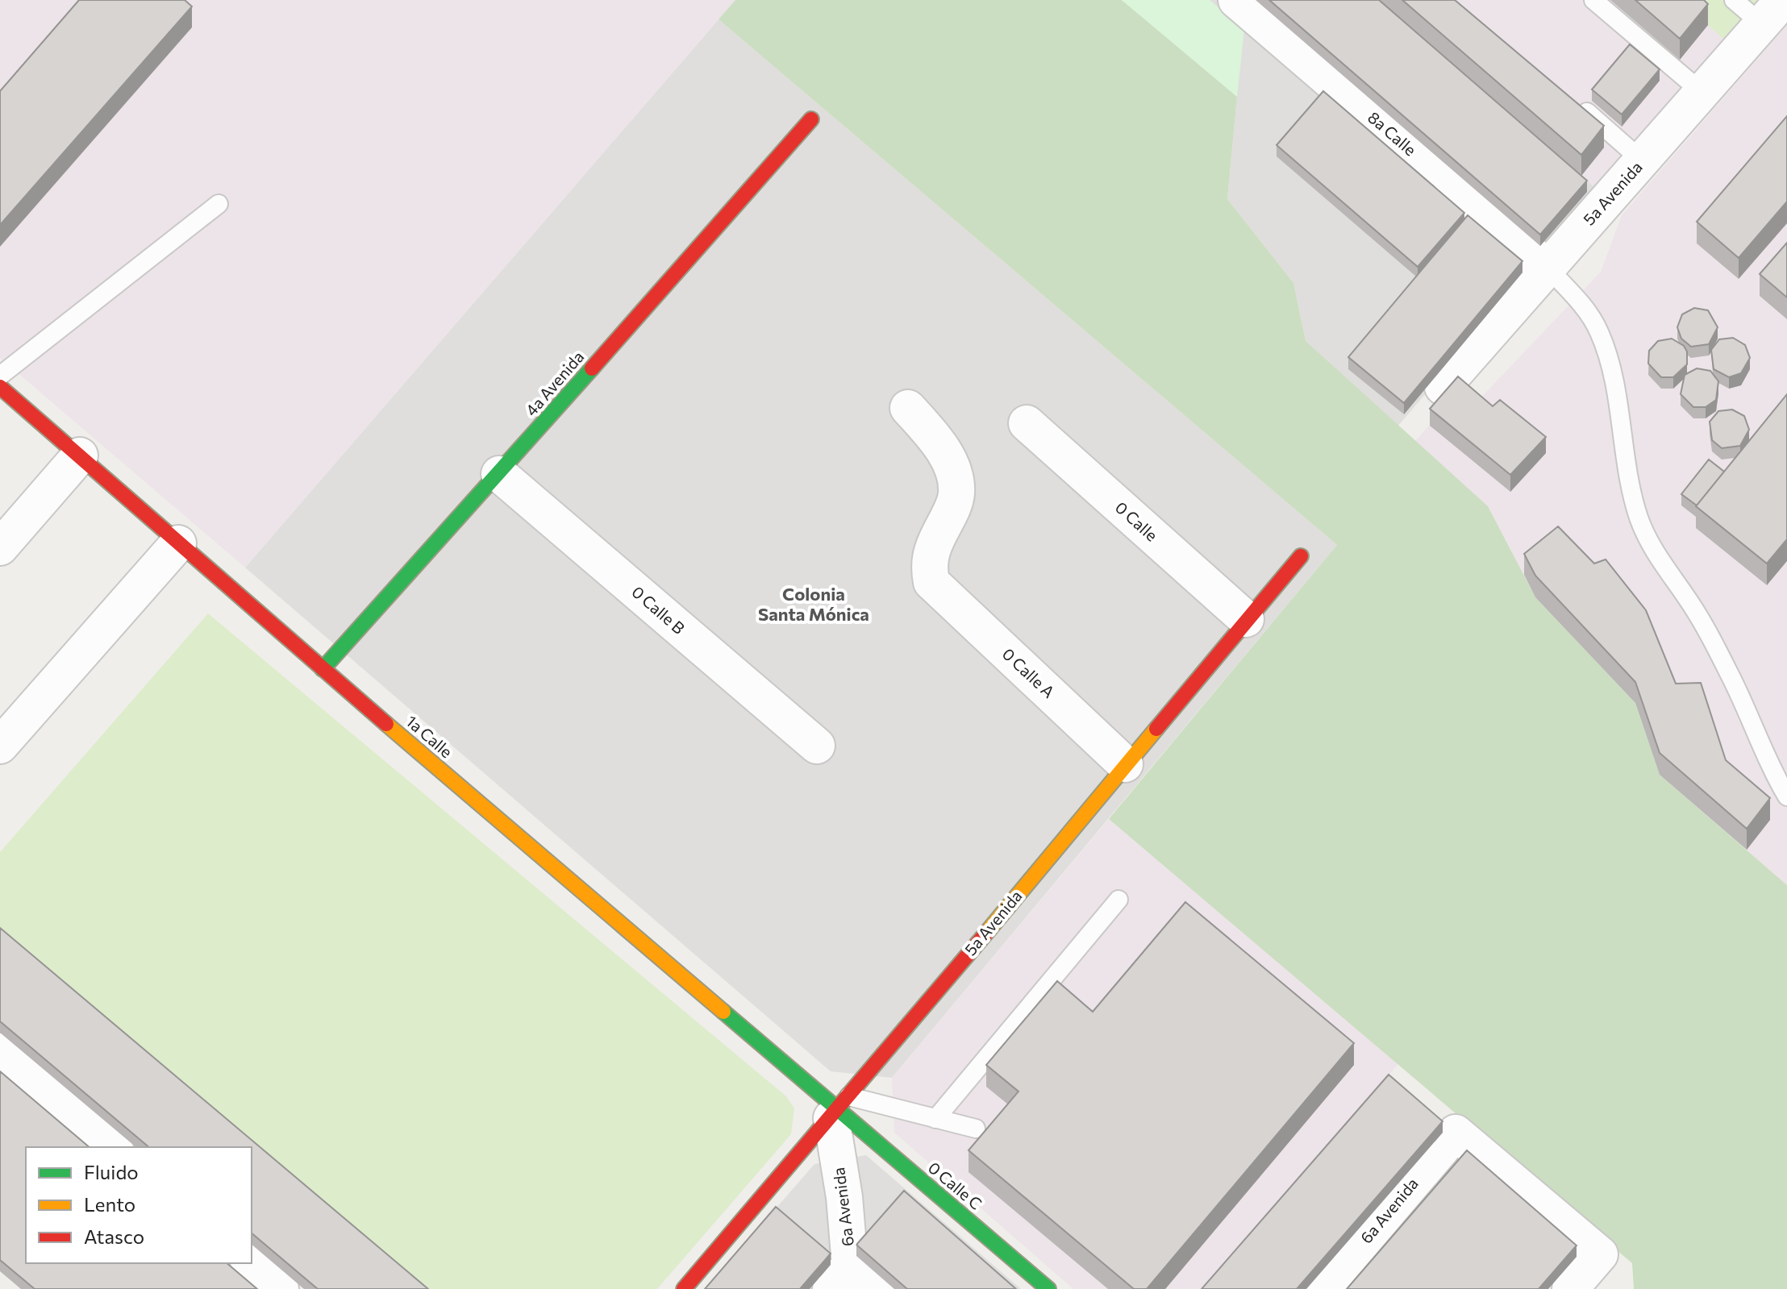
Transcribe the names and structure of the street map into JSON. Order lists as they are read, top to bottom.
{
  "streets": {
    "street": [
      "8a Calle",
      "5a Avenida",
      "4a Avenida",
      "0 Calle",
      "0 Calle B",
      "0 Calle A",
      "1a Calle",
      "0 Calle C",
      "6a Avenida"
    ]
  },
  "crossings": [
    ["8a Calle", "5a Avenida"],
    ["5a Avenida", "0 Calle"],
    ["5a Avenida", "0 Calle A"],
    ["5a Avenida", "1a Calle"],
    ["5a Avenida", "0 Calle C"],
    ["5a Avenida", "6a Avenida"],
    ["4a Avenida", "0 Calle B"],
    ["4a Avenida", "1a Calle"],
    ["1a Calle", "0 Calle C"],
    ["1a Calle", "6a Avenida"],
    ["0 Calle C", "6a Avenida"]
  ],
  "districts": ["Colonia Santa Mónica"],
  "legend": ["Fluido", "Lento", "Atasco"]
}
